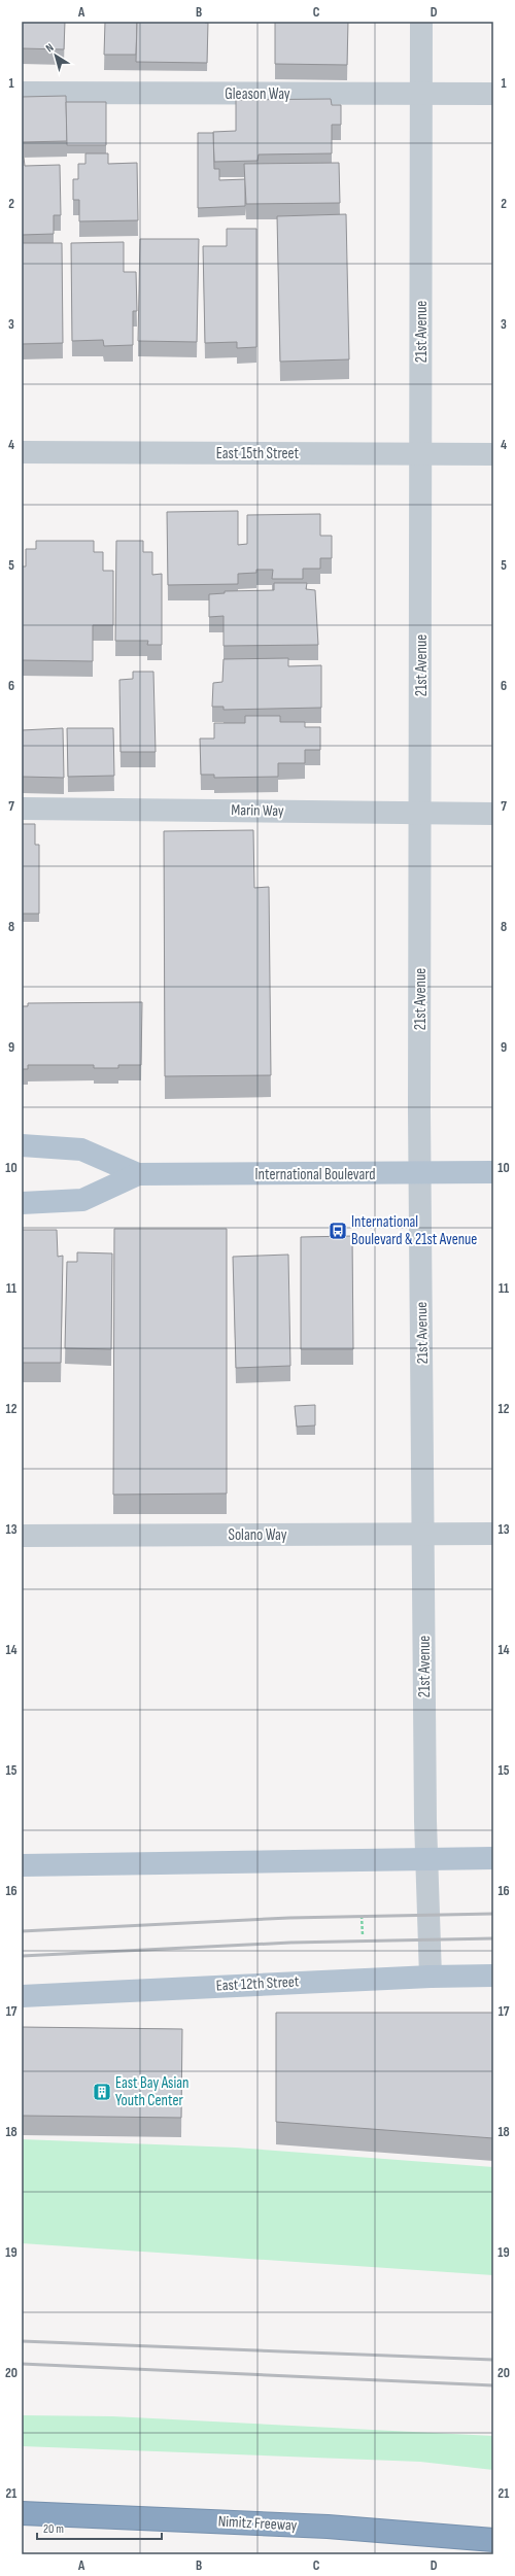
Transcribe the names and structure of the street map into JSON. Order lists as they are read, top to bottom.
{
  "streets": {
    "highway": ["Nimitz Freeway"],
    "main road": ["International Boulevard", "East 12th Street"],
    "street": [
      "Gleason Way",
      "21st Avenue",
      "East 15th Street",
      "Marin Way",
      "Solano Way"
    ]
  },
  "crossings": [
    ["Gleason Way", "21st Avenue"],
    ["21st Avenue", "East 15th Street"],
    ["21st Avenue", "Marin Way"],
    ["21st Avenue", "International Boulevard"],
    ["21st Avenue", "Solano Way"],
    ["21st Avenue", "East 12th Street"]
  ],
  "places": {
    "bus stop": ["International Boulevard & 21st Avenue"],
    "building": ["East Bay Asian Youth Center"]
  },
  "scale_bar": "20 m",
  "north": "top left",
  "grid": {
    "columns": [
      "A",
      "B",
      "C",
      "D"
    ],
    "rows": [
      "1",
      "2",
      "3",
      "4",
      "5",
      "6",
      "7",
      "8",
      "9",
      "10",
      "11",
      "12",
      "13",
      "14",
      "15",
      "16",
      "17",
      "18",
      "19",
      "20",
      "21"
    ]
  }
}
